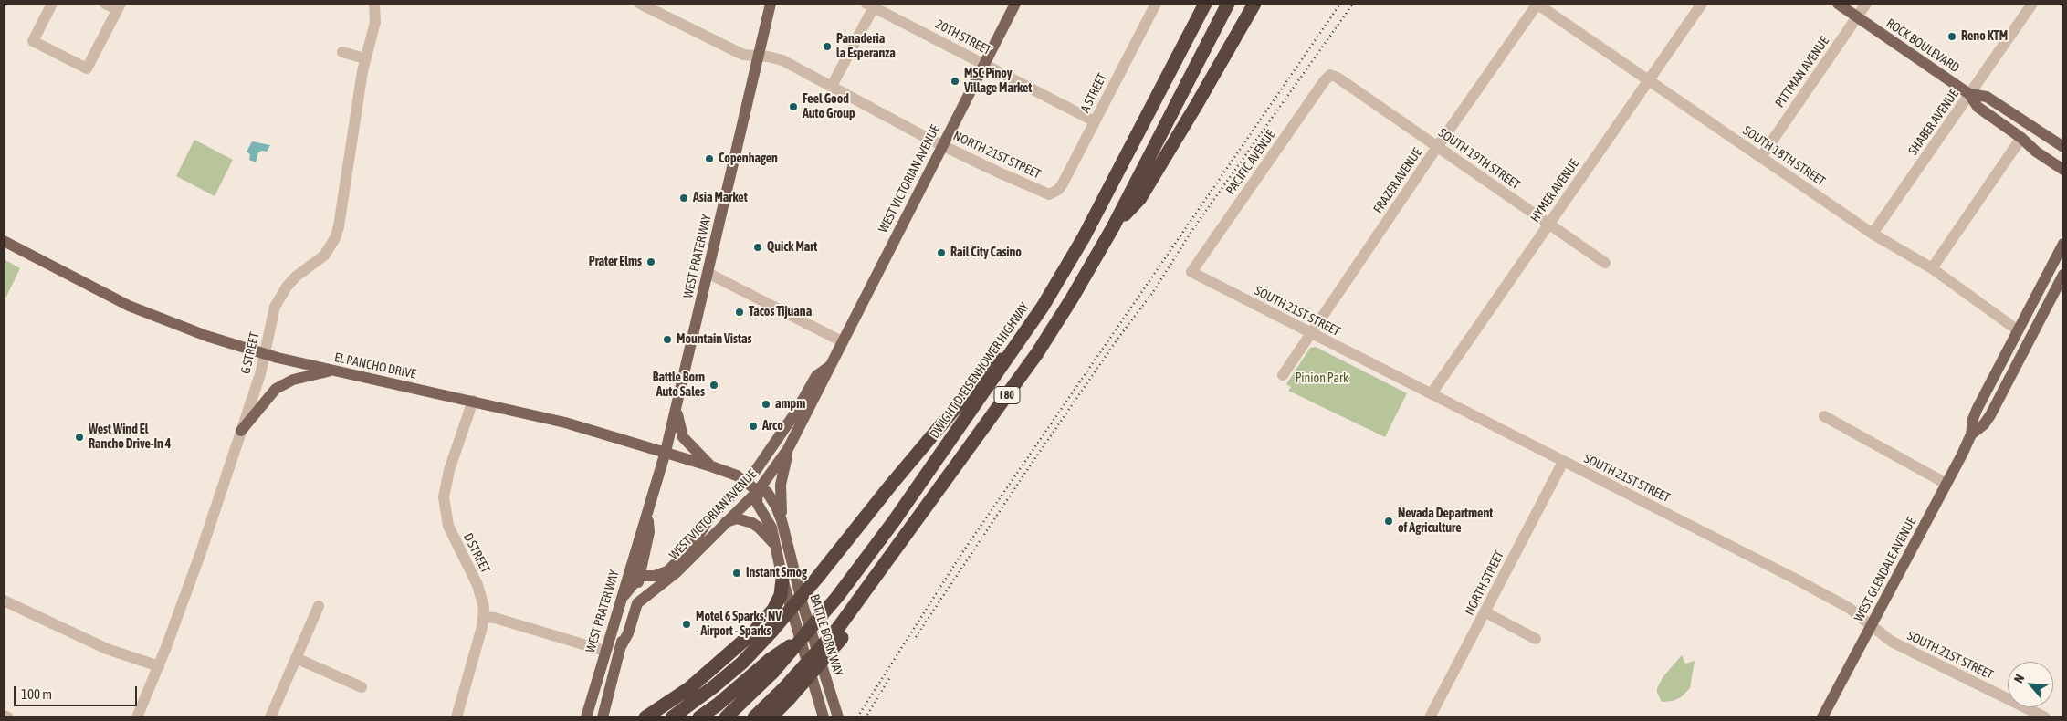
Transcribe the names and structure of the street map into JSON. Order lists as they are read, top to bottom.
{
  "streets": {
    "highway": ["DWIGHT D. EISENHOWER HIGHWAY", "I 80"],
    "main road": [
      "ROCK BOULEVARD",
      "WEST VICTORIAN AVENUE",
      "WEST PRATER WAY",
      "EL RANCHO DRIVE",
      "WEST GLENDALE AVENUE",
      "BATTLE BORN WAY"
    ],
    "street": [
      "20TH STREET",
      "PITTMAN AVENUE",
      "A STREET",
      "SHABER AVENUE",
      "NORTH 21ST STREET",
      "SOUTH 18TH STREET",
      "SOUTH 19TH STREET",
      "PACIFIC AVENUE",
      "FRAZER AVENUE",
      "HYMER AVENUE",
      "SOUTH 21ST STREET",
      "G STREET",
      "D STREET",
      "NORTH STREET"
    ]
  },
  "crossings": [
    ["20TH STREET", "A STREET"],
    ["20TH STREET", "WEST VICTORIAN AVENUE"],
    ["ROCK BOULEVARD", "PITTMAN AVENUE"],
    ["ROCK BOULEVARD", "SHABER AVENUE"],
    ["PITTMAN AVENUE", "SOUTH 18TH STREET"],
    ["A STREET", "NORTH 21ST STREET"],
    ["SHABER AVENUE", "SOUTH 18TH STREET"],
    ["NORTH 21ST STREET", "WEST VICTORIAN AVENUE"],
    ["NORTH 21ST STREET", "WEST PRATER WAY"],
    ["SOUTH 18TH STREET", "FRAZER AVENUE"],
    ["SOUTH 18TH STREET", "HYMER AVENUE"],
    ["SOUTH 18TH STREET", "WEST GLENDALE AVENUE"],
    ["SOUTH 19TH STREET", "PACIFIC AVENUE"],
    ["SOUTH 19TH STREET", "FRAZER AVENUE"],
    ["SOUTH 19TH STREET", "HYMER AVENUE"],
    ["PACIFIC AVENUE", "SOUTH 21ST STREET"],
    ["WEST VICTORIAN AVENUE", "WEST PRATER WAY"],
    ["WEST VICTORIAN AVENUE", "EL RANCHO DRIVE"],
    ["WEST VICTORIAN AVENUE", "BATTLE BORN WAY"],
    ["FRAZER AVENUE", "SOUTH 21ST STREET"],
    ["HYMER AVENUE", "SOUTH 21ST STREET"],
    ["WEST PRATER WAY", "EL RANCHO DRIVE"],
    ["SOUTH 21ST STREET", "WEST GLENDALE AVENUE"],
    ["SOUTH 21ST STREET", "NORTH STREET"],
    ["G STREET", "EL RANCHO DRIVE"],
    ["EL RANCHO DRIVE", "D STREET"],
    ["EL RANCHO DRIVE", "BATTLE BORN WAY"]
  ],
  "parks": ["Pinion Park"],
  "places": [
    "Reno KTM",
    "Panaderia la Esperanza",
    "MSC Pinoy Village Market",
    "Feel Good Auto Group",
    "Copenhagen",
    "Asia Market",
    "Quick Mart",
    "Rail City Casino",
    "Prater Elms",
    "Tacos Tijuana",
    "Mountain Vistas",
    "Battle Born Auto Sales",
    "ampm",
    "Arco",
    "West Wind El Rancho Drive-In 4",
    "Nevada Department of Agriculture",
    "Instant Smog",
    "Motel 6 Sparks, NV - Airport - Sparks"
  ],
  "scale_bar": "100 m",
  "north": "top left"
}
